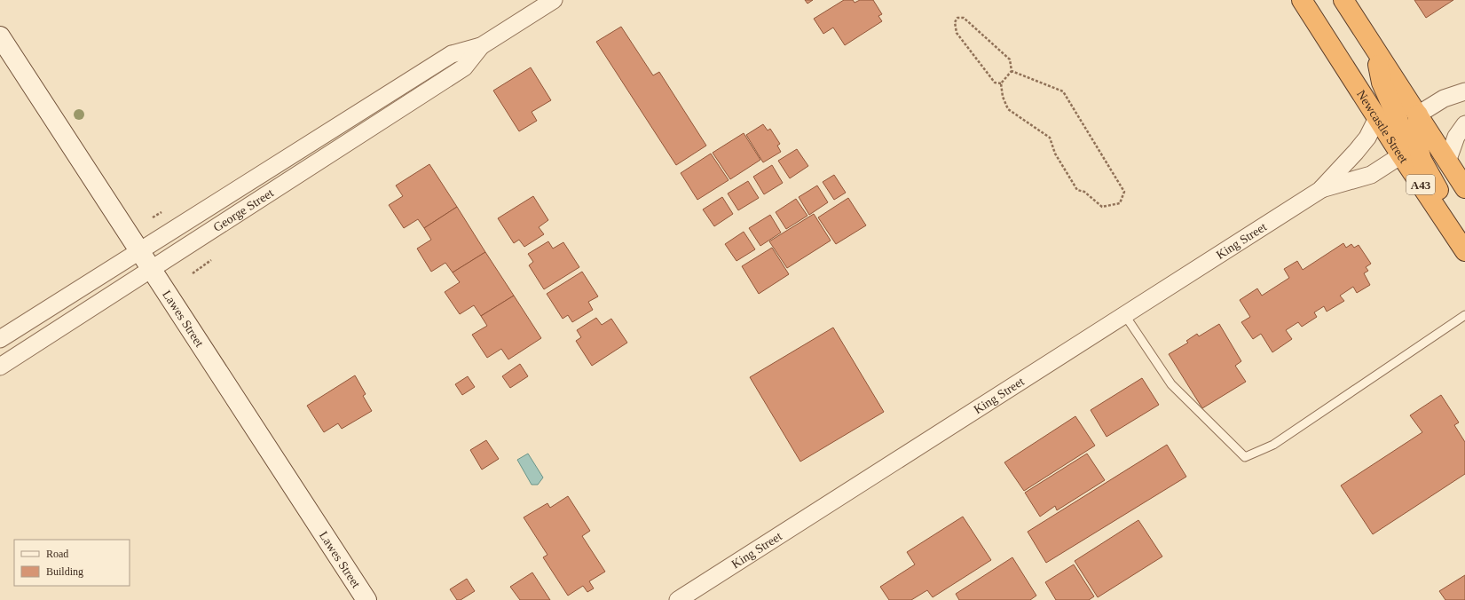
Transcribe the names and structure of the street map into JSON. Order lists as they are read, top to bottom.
{
  "streets": {
    "highway": ["Newcastle Street", "A43"],
    "main road": ["Lawes Street"],
    "street": ["George Street", "King Street"]
  },
  "crossings": [
    ["Newcastle Street", "King Street"],
    ["George Street", "Lawes Street"]
  ],
  "legend": ["Road", "Building"]
}
